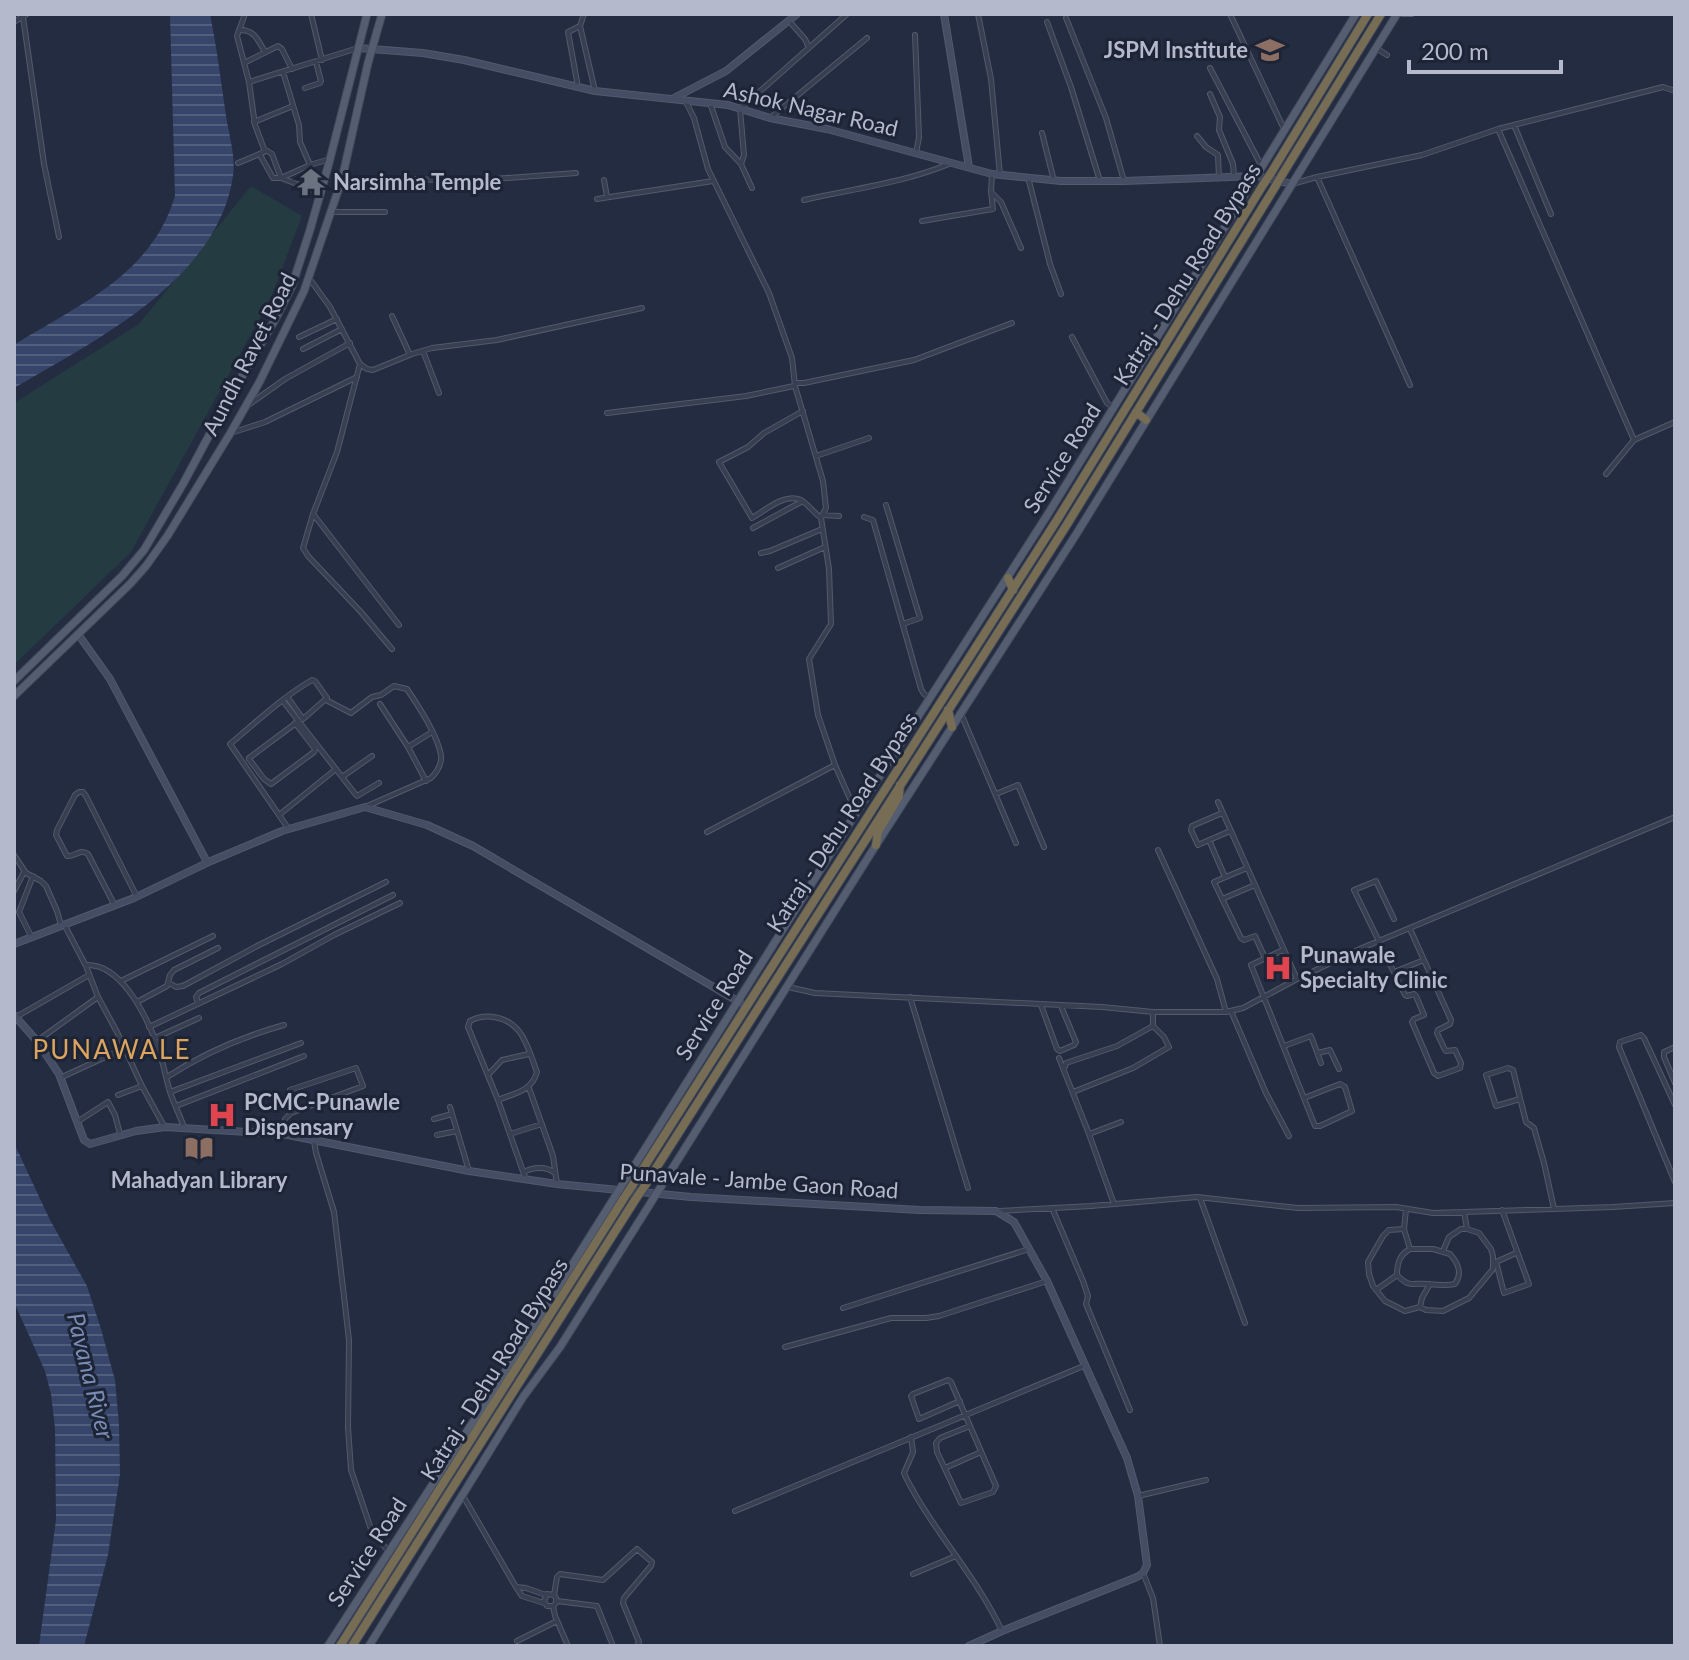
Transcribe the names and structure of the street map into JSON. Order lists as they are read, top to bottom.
{
  "streets": {
    "highway": ["Katraj - Dehu Road Bypass"],
    "main road": ["Aundh Ravet Road", "Service Road"],
    "street": ["Ashok Nagar Road", "Punavale - Jambe Gaon Road"]
  },
  "crossings": [
    ["Ashok Nagar Road", "Aundh Ravet Road"],
    ["Ashok Nagar Road", "Service Road"],
    ["Katraj - Dehu Road Bypass", "Service Road"],
    ["Service Road", "Punavale - Jambe Gaon Road"]
  ],
  "districts": ["PUNAWALE"],
  "water": ["Pavana River"],
  "places": {
    "school or university": ["JSPM Institute"],
    "temple": ["Narsimha Temple"],
    "hospital": ["Punawale Specialty Clinic", "PCMC-Punawle Dispensary"],
    "library": ["Mahadyan Library"]
  },
  "scale_bar": "200 m"
}
